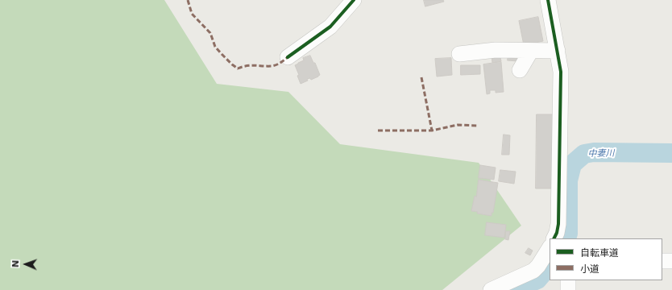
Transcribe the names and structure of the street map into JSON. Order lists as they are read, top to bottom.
{
  "water": ["中妻川"],
  "legend": ["自転車道", "小道"],
  "north": "left"
}
